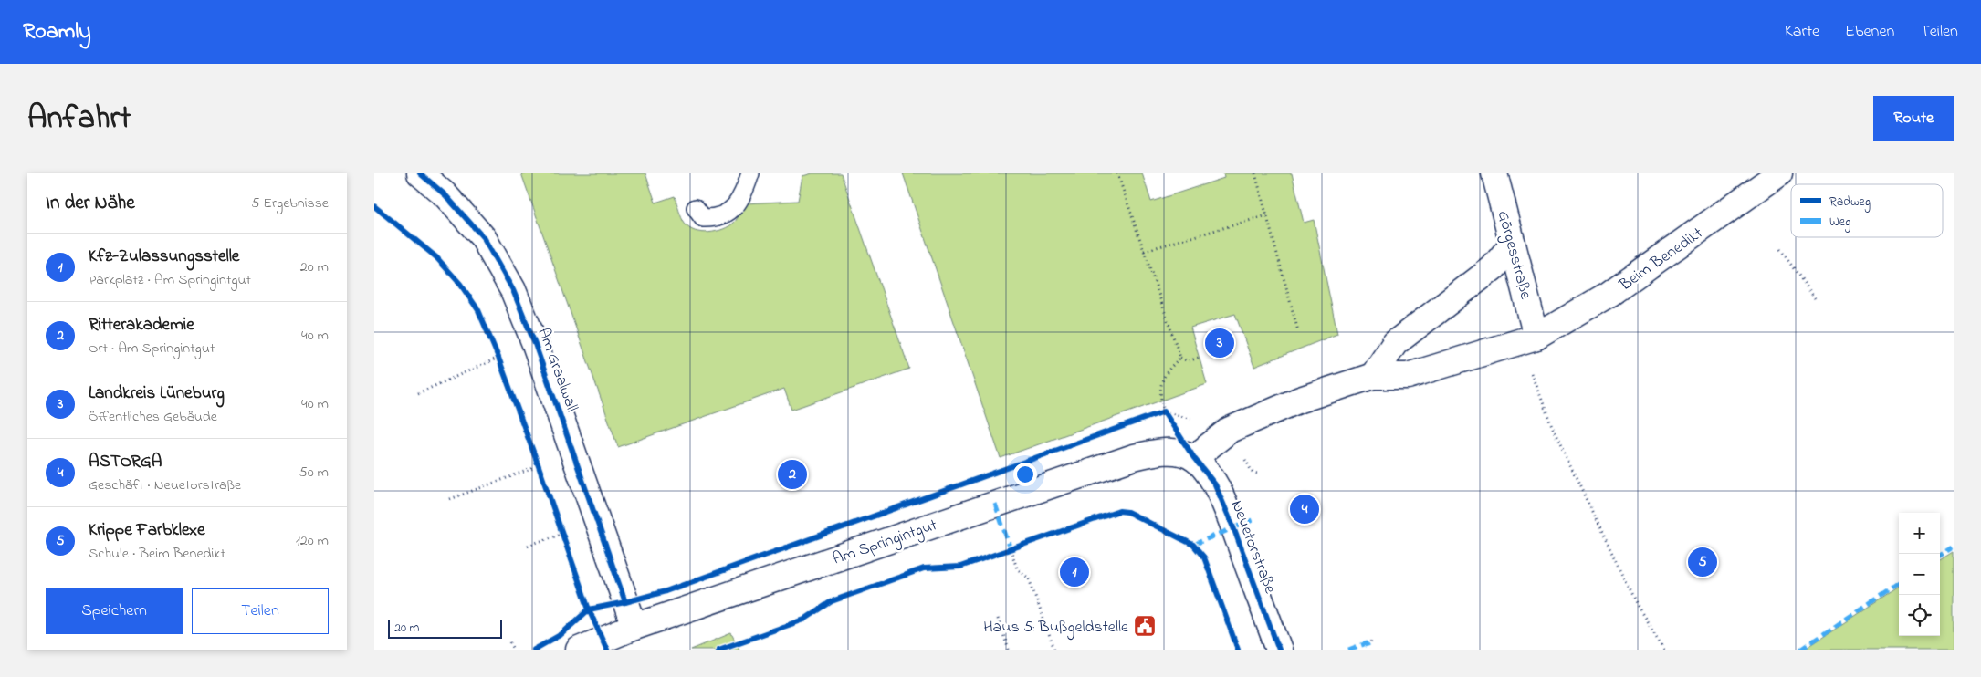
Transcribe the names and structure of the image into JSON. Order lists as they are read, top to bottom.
{
  "streets": {
    "main road": [
      "Görgesstraße",
      "Beim Benedikt",
      "Am Graalwall",
      "Am Springintgut",
      "Neuetorstraße"
    ]
  },
  "crossings": [
    ["Görgesstraße", "Beim Benedikt"],
    ["Am Graalwall", "Am Springintgut"],
    ["Am Springintgut", "Neuetorstraße"]
  ],
  "places": {
    "public building": ["Haus 5: Bußgeldstelle"]
  },
  "legend": ["Radweg", "Weg"],
  "scale_bar": "20 m",
  "page": {
    "header": "Roamly",
    "nav": ["Karte", "Ebenen", "Teilen"],
    "title": "Anfahrt",
    "buttons": [
      "Route",
      ["Speichern", "Teilen"]
    ],
    "heading": ["In der Nähe", "5 Ergebnisse"],
    "list": [
      {
        "mark": "1",
        "name": "Kfz-Zulassungsstelle",
        "note": "Parkplatz · Am Springintgut",
        "value": "20 m"
      },
      {
        "mark": "2",
        "name": "Ritterakademie",
        "note": "Ort · Am Springintgut",
        "value": "40 m"
      },
      {
        "mark": "3",
        "name": "Landkreis Lüneburg",
        "note": "Öffentliches Gebäude",
        "value": "40 m"
      },
      {
        "mark": "4",
        "name": "ASTORGA",
        "note": "Geschäft · Neuetorstraße",
        "value": "50 m"
      },
      {
        "mark": "5",
        "name": "Krippe Farbklexe",
        "note": "Schule · Beim Benedikt",
        "value": "120 m"
      }
    ],
    "pins": [
      "3",
      "2",
      "4",
      "5",
      "1"
    ],
    "map_buttons": ["+", "−"],
    "scale": "20 m"
  }
}
